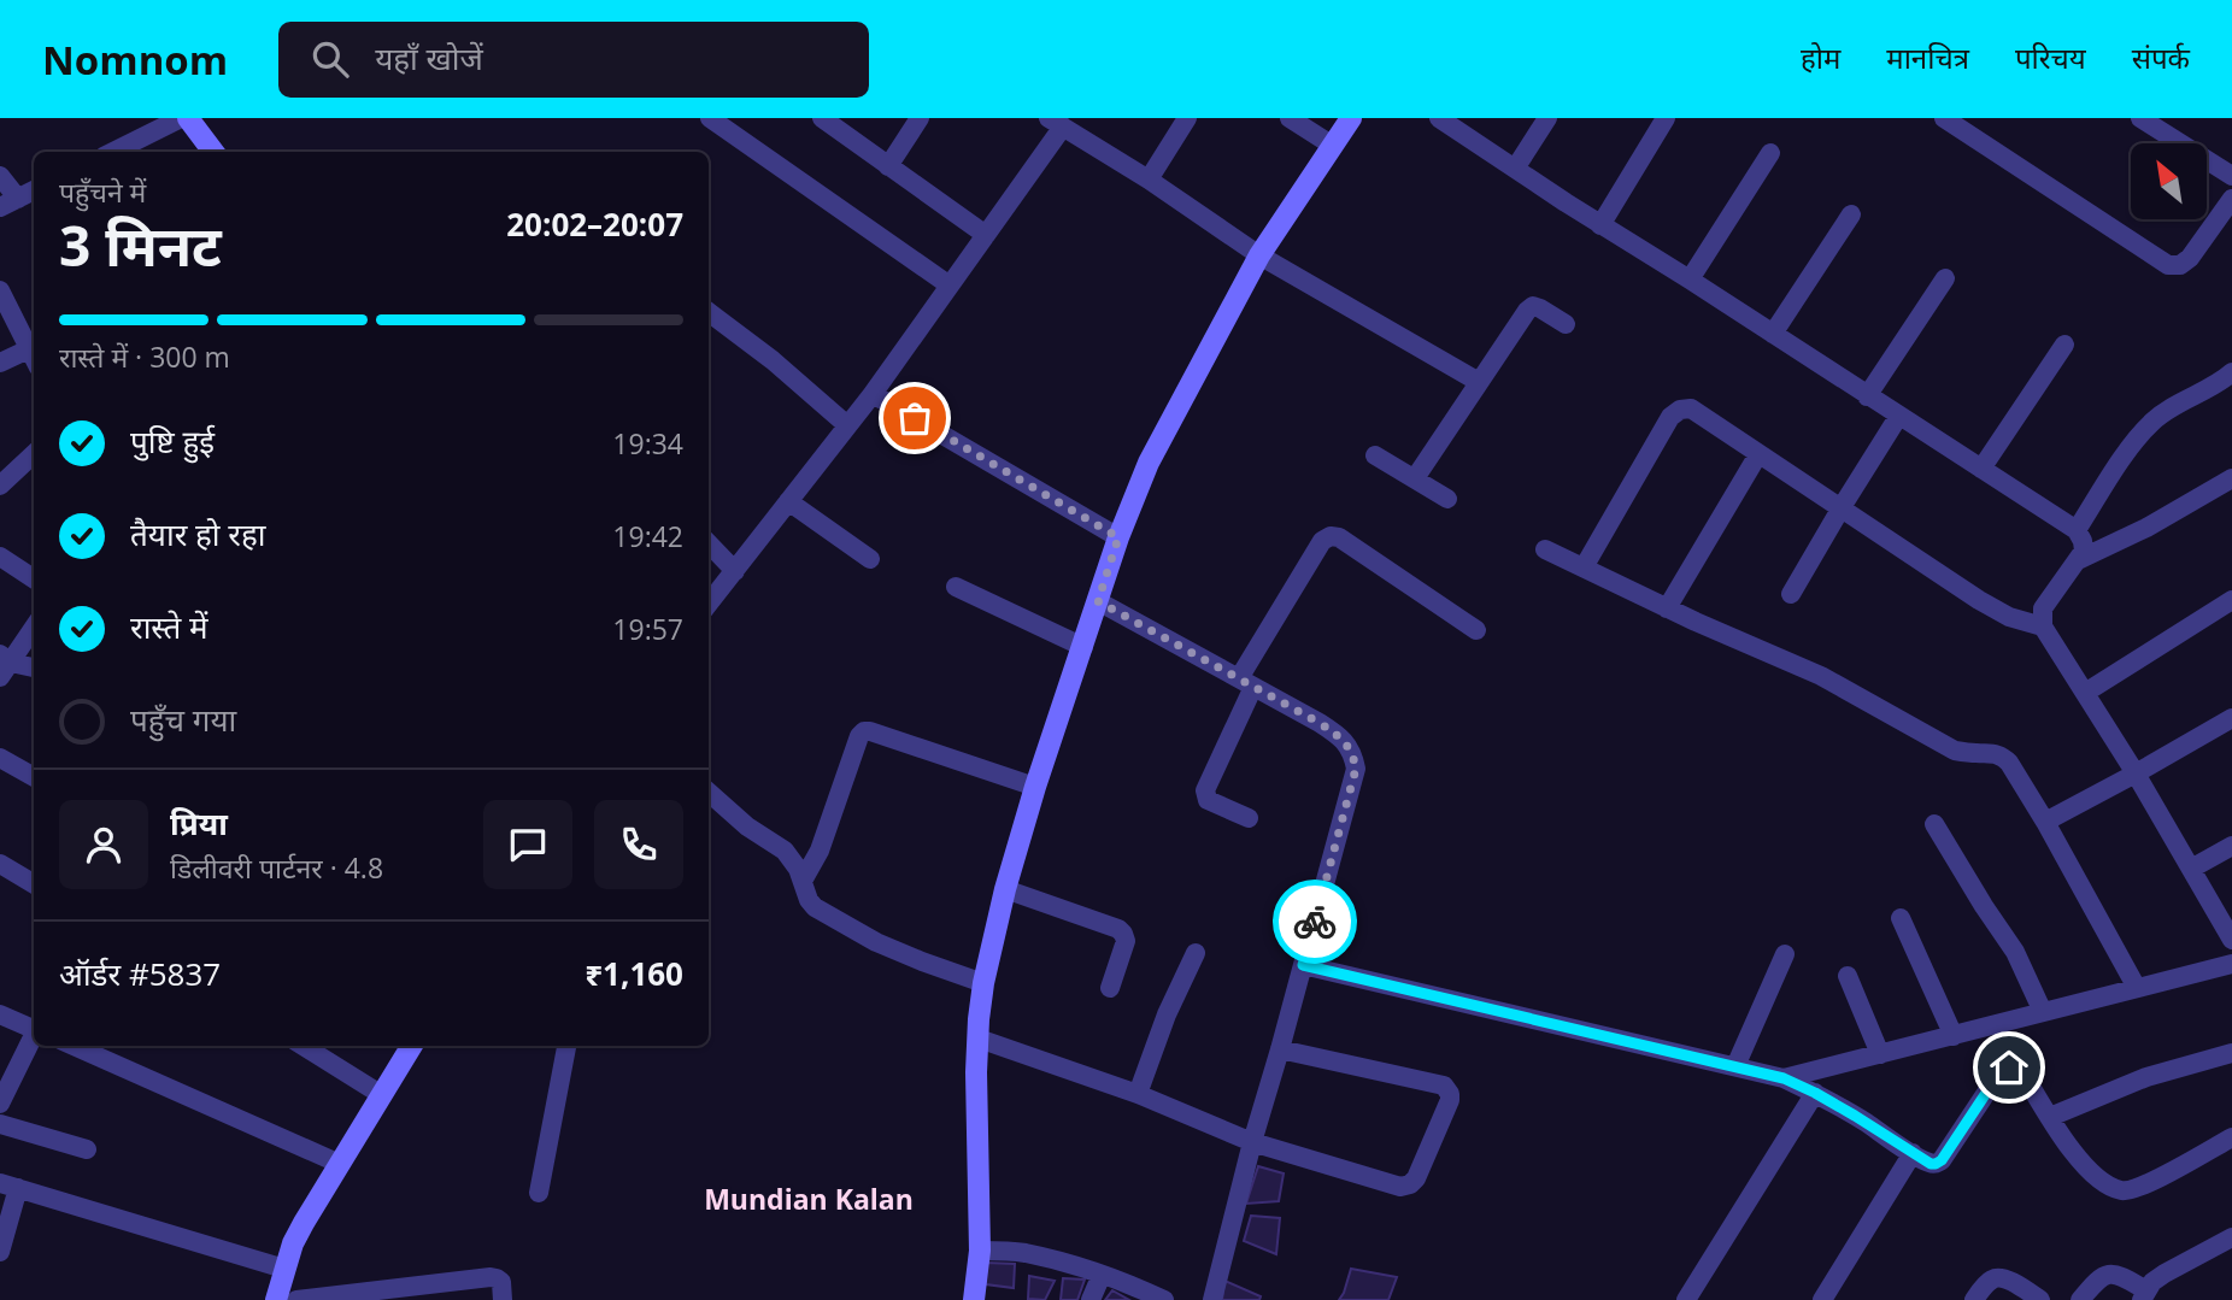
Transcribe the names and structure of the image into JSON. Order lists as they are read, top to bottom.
{
  "districts": ["Mundian Kalan"],
  "north": "top left",
  "page": {
    "header": "Nomnom",
    "search": "यहाँ खोजें",
    "nav": [
      "होम",
      "मानचित्र",
      "परिचय",
      "संपर्क"
    ],
    "heading": ["3 मिनट", "पहुँचने में", "20:02–20:07"],
    "panel": [
      "प्रिया",
      "डिलीवरी पार्टनर · 4.8",
      "ऑर्डर #5837",
      "₹1,160"
    ],
    "bar": "रास्ते में · 300 m",
    "list": [
      ["पुष्टि हुई", "19:34"],
      ["तैयार हो रहा", "19:42"],
      ["रास्ते में", "19:57"],
      "पहुँच गया"
    ]
  }
}
